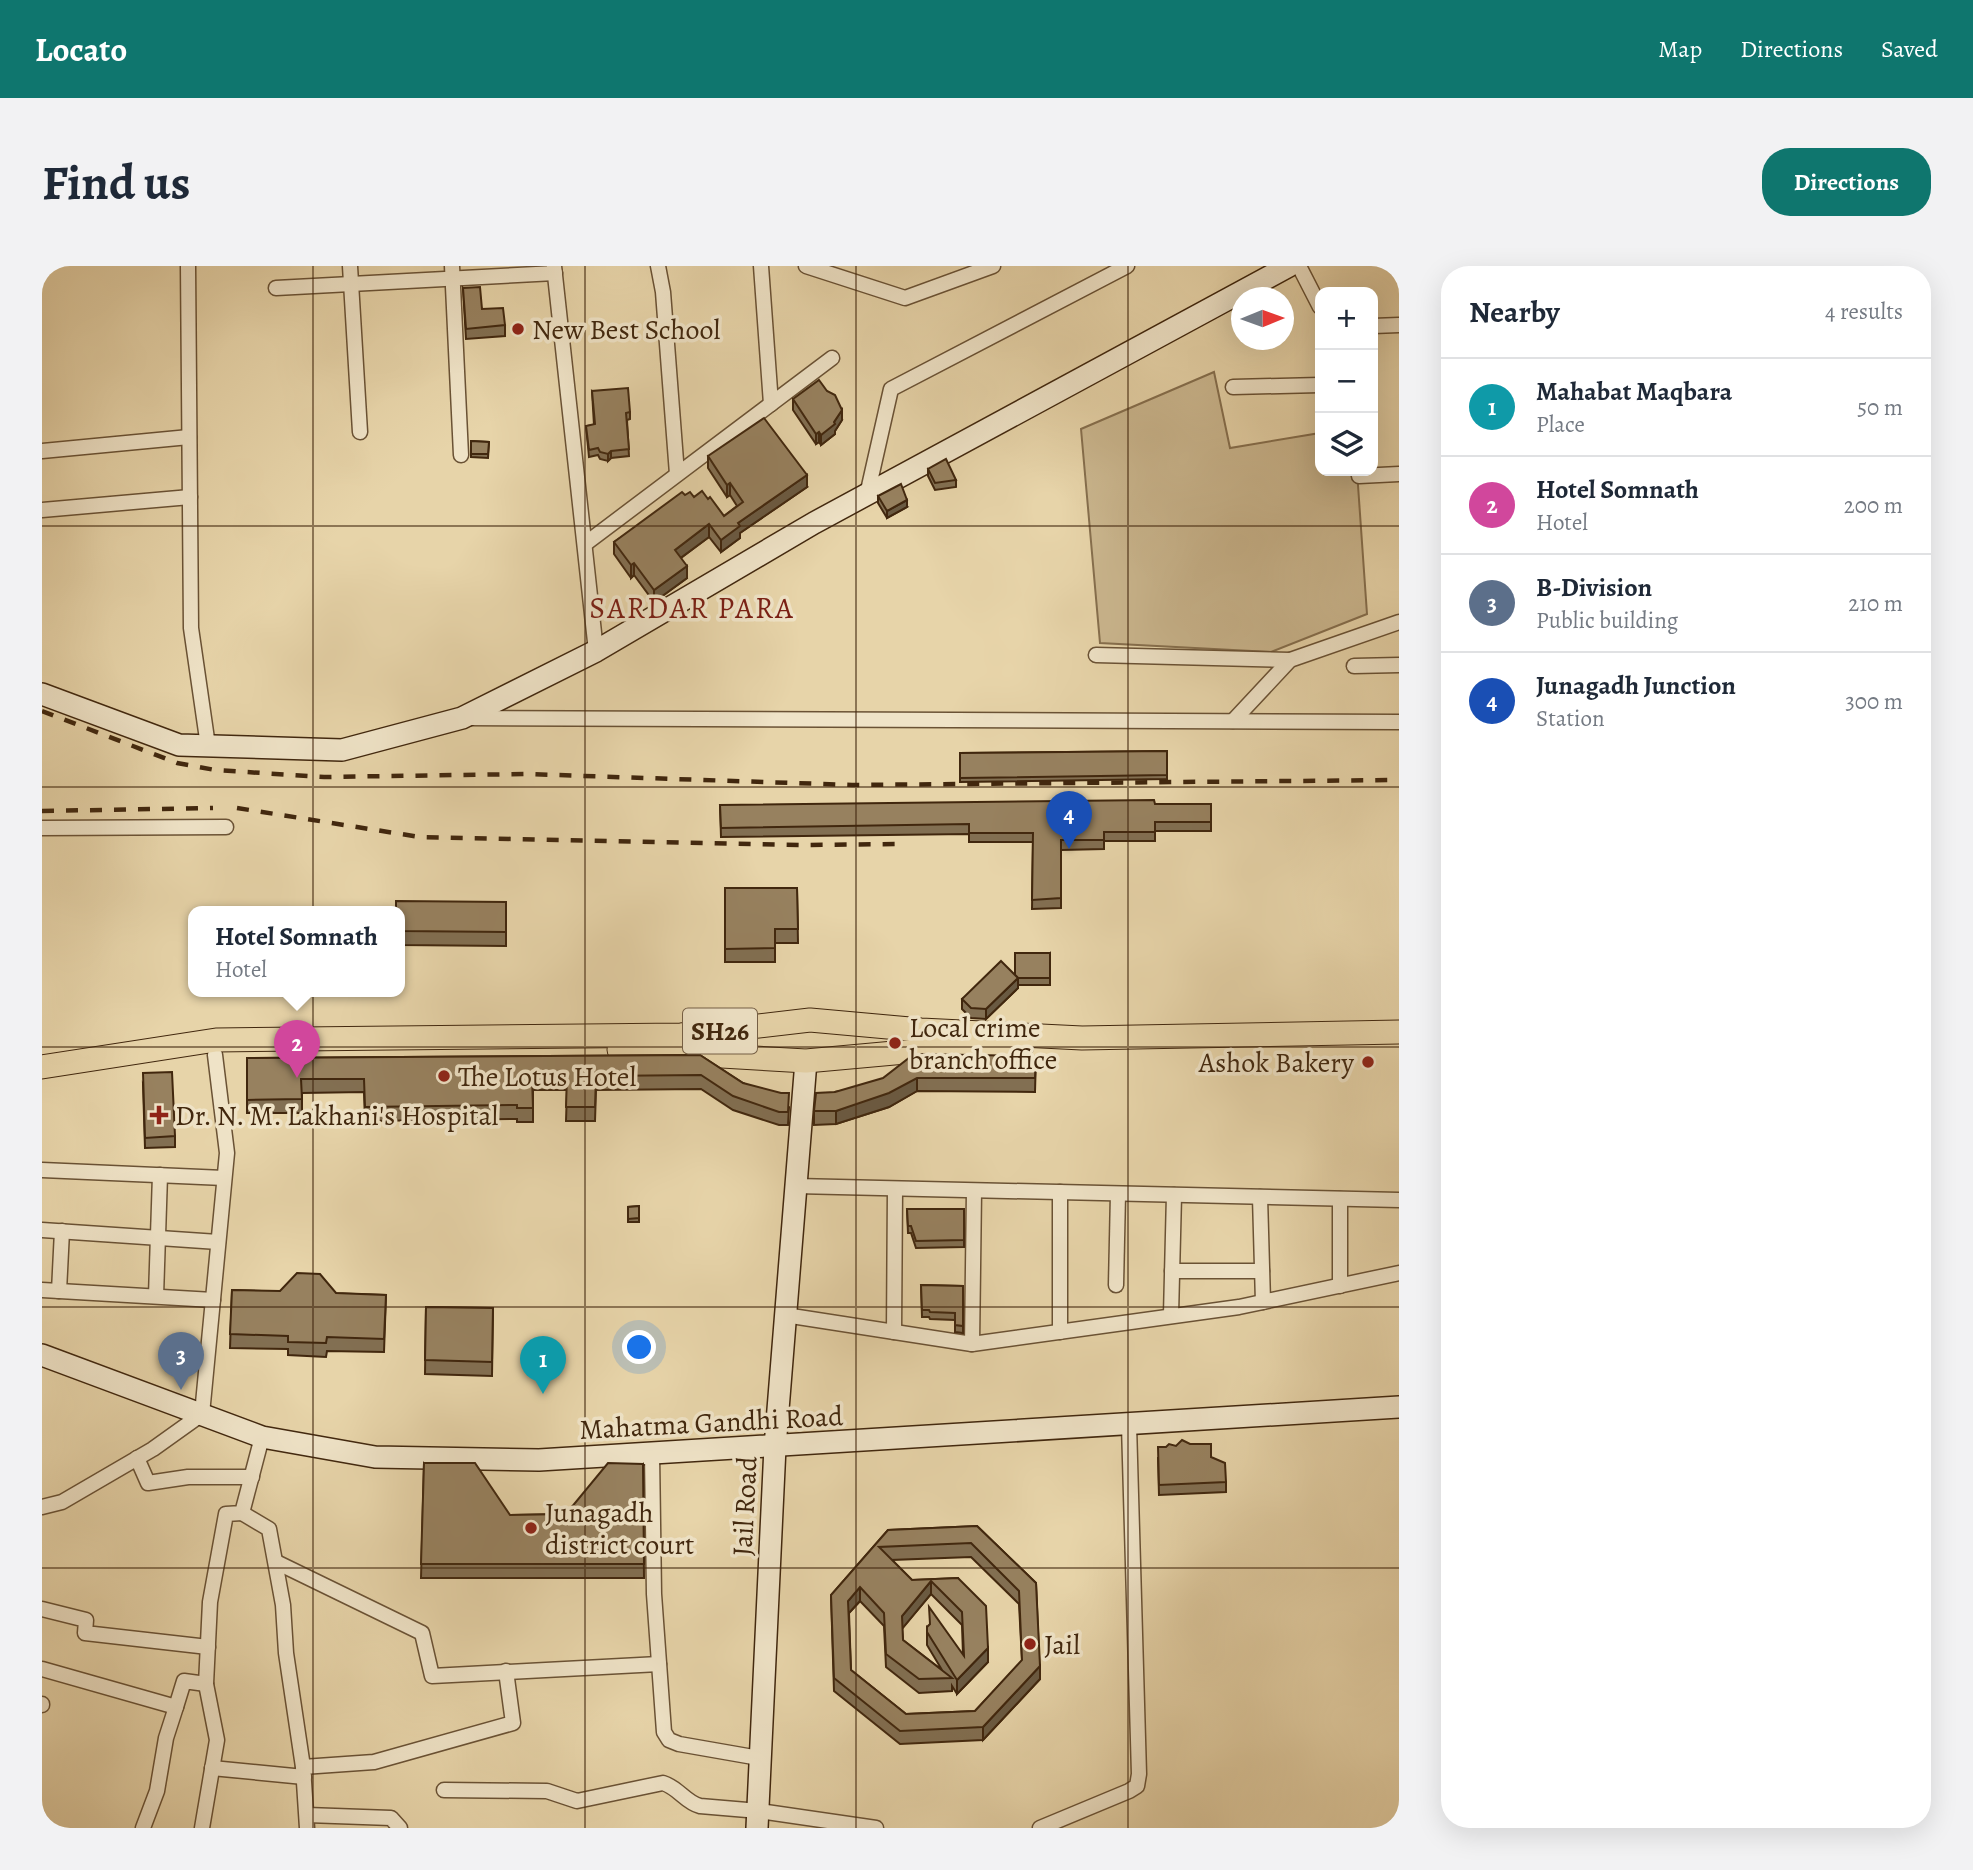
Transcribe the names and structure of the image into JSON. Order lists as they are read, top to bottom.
{
  "streets": {
    "main road": ["SH26"],
    "street": ["Mahatma Gandhi Road", "Jail Road"]
  },
  "crossings": [
    ["SH26", "Jail Road"],
    ["Mahatma Gandhi Road", "Jail Road"]
  ],
  "districts": ["SARDAR PARA"],
  "places": {
    "other": [
      "New Best School",
      "Local crime branch office",
      "Ashok Bakery",
      "The Lotus Hotel",
      "Junagadh district court",
      "Jail"
    ],
    "health": ["Dr. N. M. Lakhani's Hospital"]
  },
  "north": "right",
  "page": {
    "header": "Locato",
    "nav": ["Map", "Directions", "Saved"],
    "buttons": "Directions",
    "title": "Find us",
    "heading": ["Nearby", "4 results"],
    "map_buttons": ["+", "−"],
    "list": [
      {
        "mark": "1",
        "name": "Mahabat Maqbara",
        "note": "Place",
        "value": "50 m"
      },
      {
        "mark": "2",
        "name": "Hotel Somnath",
        "note": "Hotel",
        "value": "200 m"
      },
      {
        "mark": "3",
        "name": "B-Division",
        "note": "Public building",
        "value": "210 m"
      },
      {
        "mark": "4",
        "name": "Junagadh Junction",
        "note": "Station",
        "value": "300 m"
      }
    ],
    "pins": [
      "4",
      "2",
      "3",
      "1"
    ],
    "popup": ["Hotel Somnath", "Hotel"]
  }
}
